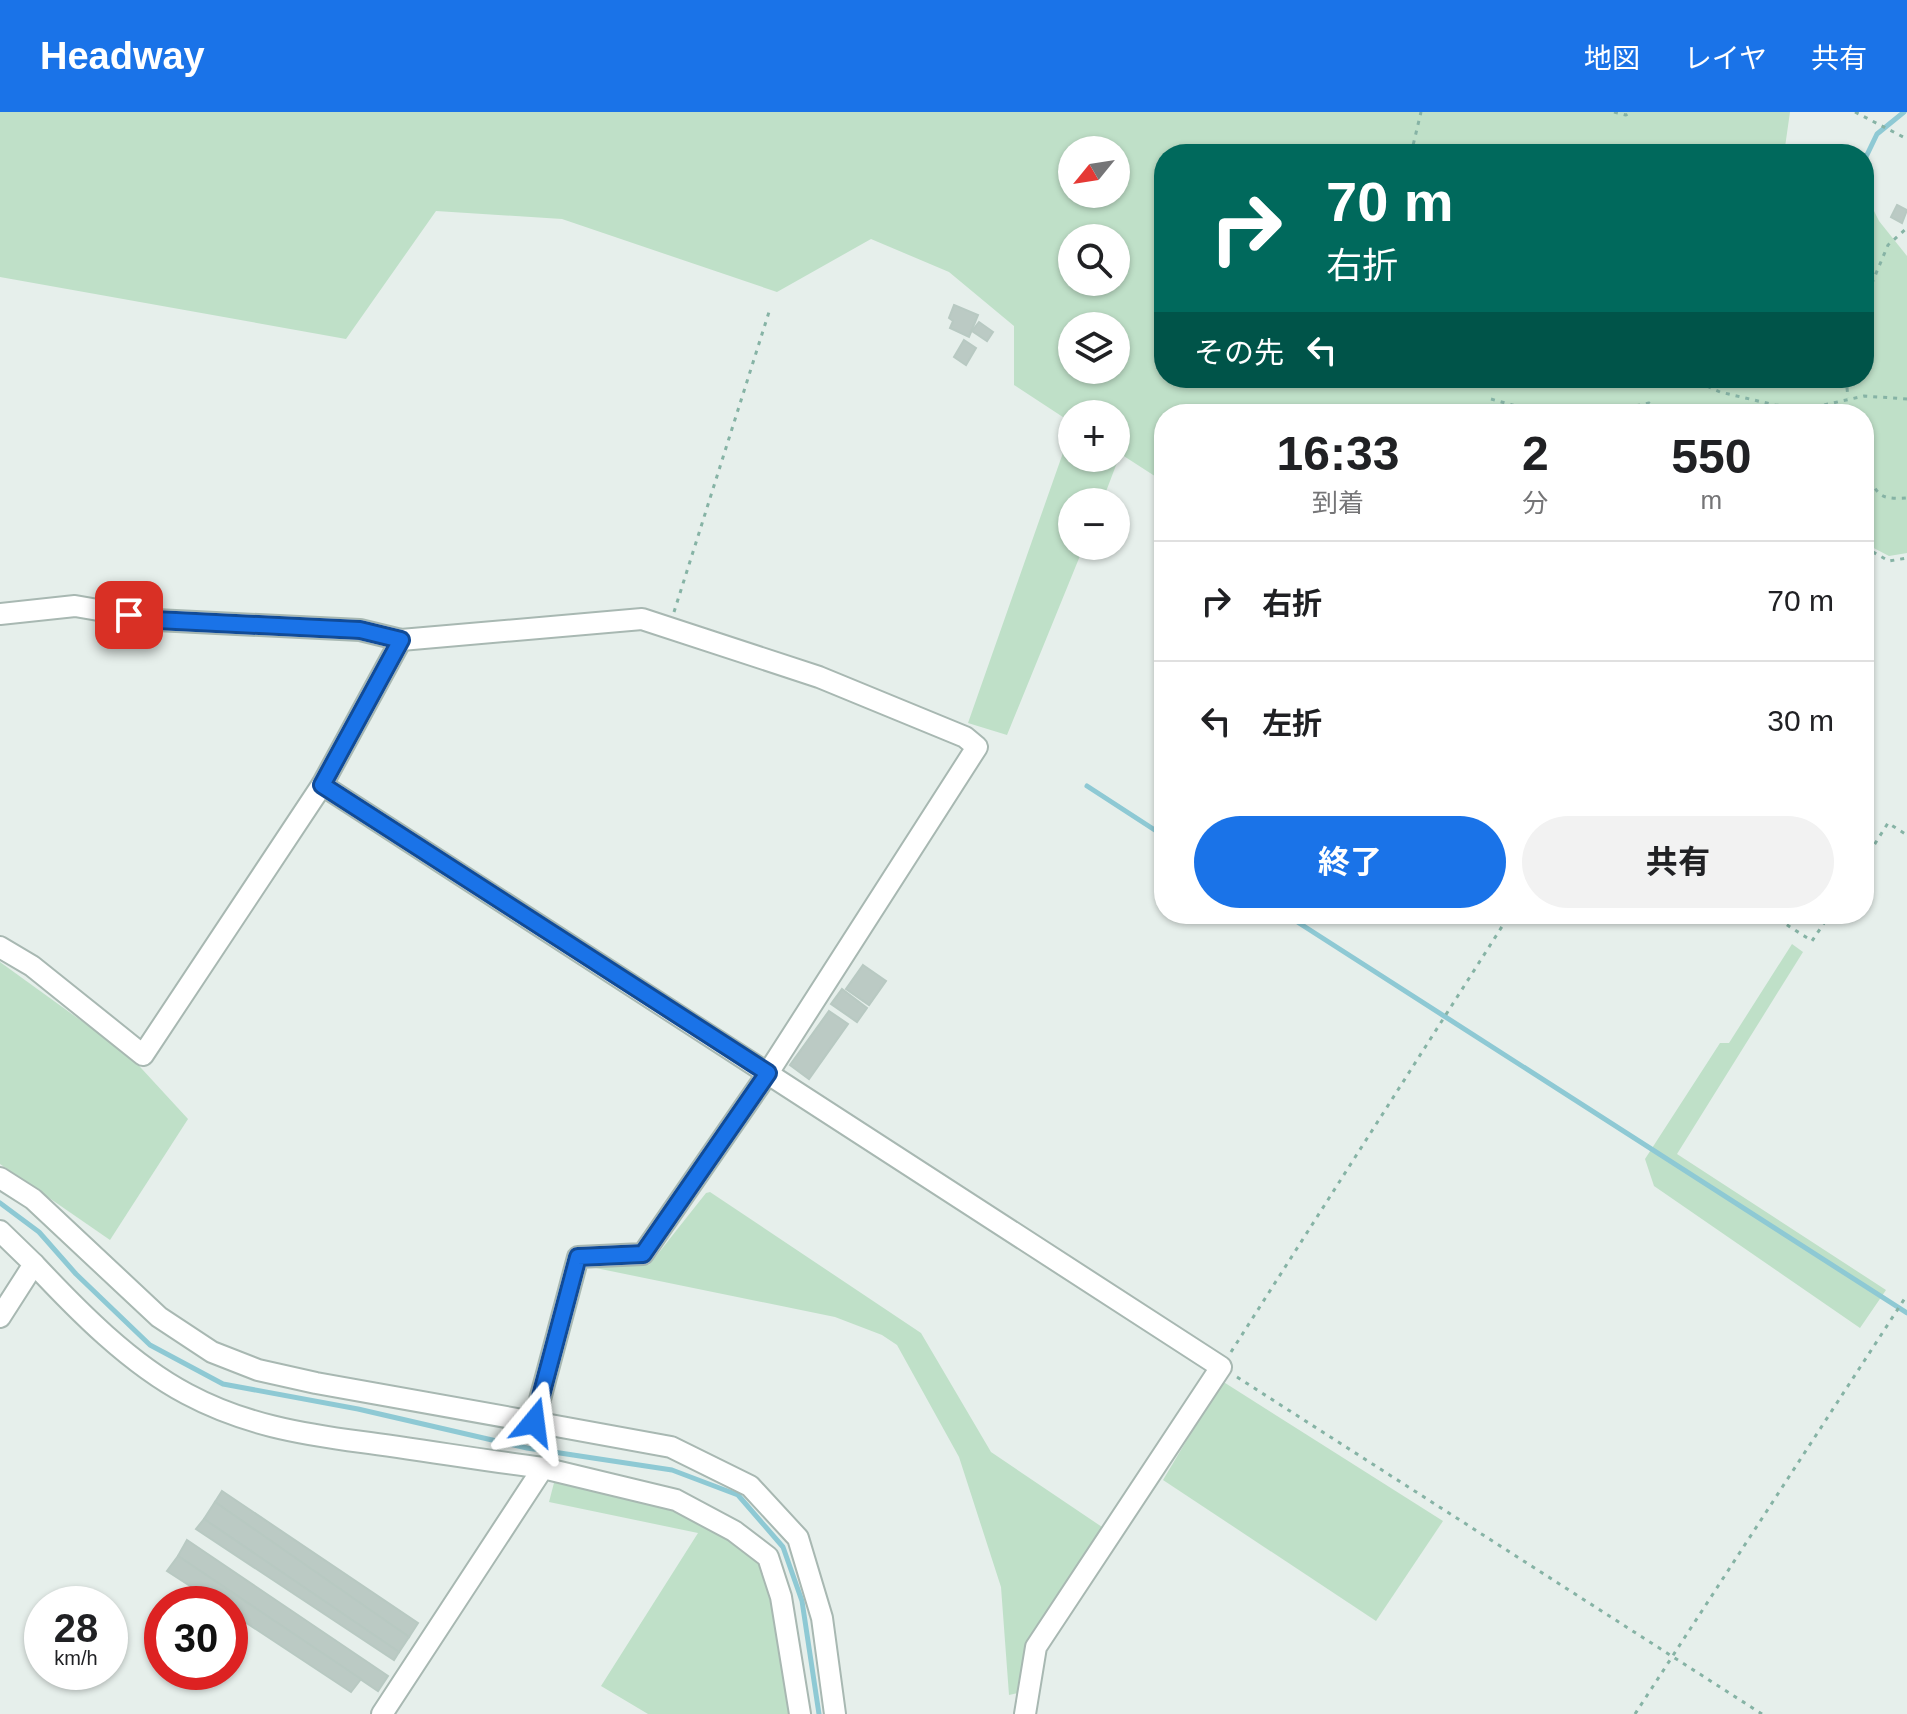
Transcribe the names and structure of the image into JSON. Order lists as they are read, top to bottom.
{
  "north": "bottom left",
  "page": {
    "header": "Headway",
    "nav": ["地図", "レイヤ", "共有"],
    "map_buttons": ["+", "−"],
    "turn": ["70 m", "右折"],
    "then": "その先",
    "eta": [
      "16:33",
      "到着",
      "2",
      "分",
      "550",
      "m"
    ],
    "list": [
      {
        "name": "右折",
        "value": "70 m"
      },
      {
        "name": "左折",
        "value": "30 m"
      }
    ],
    "buttons": ["終了", "共有"],
    "speed": "28 km/h",
    "limit": "30"
  }
}
